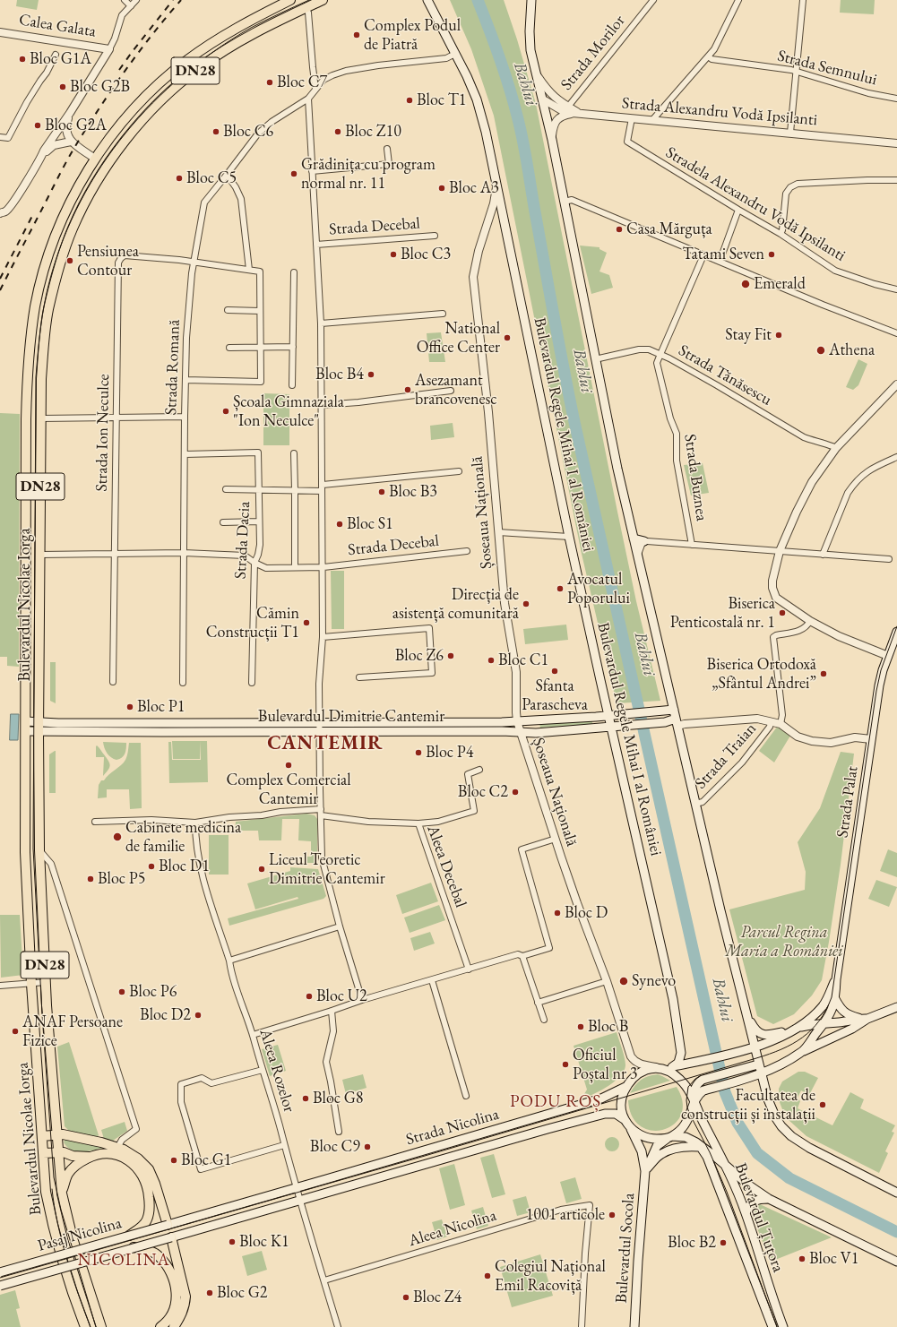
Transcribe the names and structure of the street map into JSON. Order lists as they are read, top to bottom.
{
  "streets": {
    "main road": [
      "DN28",
      "Bulevardul Regele Mihai I al României",
      "Șoseaua Națională",
      "Bulevardul Nicolae Iorga",
      "Bulevardul Dimitrie Cantemir",
      "Strada Palat",
      "Strada Nicolina",
      "Bulevardul Țuțora",
      "Pasaj Nicolina",
      "Bulevardul Socola"
    ],
    "street": [
      "Calea Galata",
      "Strada Morilor",
      "Strada Semnului",
      "Strada Alexandru Vodă Ipsilanti",
      "Stradela Alexandru Vodă Ipsilanti",
      "Strada Decebal",
      "Strada Romană",
      "Strada Tănăsescu",
      "Strada Ion Neculce",
      "Strada Buznea",
      "Strada Dacia",
      "Strada Traian",
      "Aleea Decebal",
      "Aleea Rozelor",
      "Aleea Nicolina"
    ]
  },
  "crossings": [
    ["Strada Alexandru Vodă Ipsilanti", "Stradela Alexandru Vodă Ipsilanti"],
    ["Strada Decebal", "Strada Romană"],
    ["Strada Decebal", "Bulevardul Dimitrie Cantemir"],
    ["Strada Romană", "Strada Ion Neculce"],
    ["Strada Romană", "Strada Dacia"],
    ["Strada Tănăsescu", "Strada Buznea"],
    ["Bulevardul Regele Mihai I al României", "Șoseaua Națională"],
    ["Bulevardul Regele Mihai I al României", "Bulevardul Dimitrie Cantemir"],
    ["Șoseaua Națională", "Bulevardul Dimitrie Cantemir"],
    ["Șoseaua Națională", "Strada Nicolina"],
    ["Șoseaua Națională", "Bulevardul Țuțora"],
    ["Șoseaua Națională", "Bulevardul Socola"],
    ["Bulevardul Nicolae Iorga", "Bulevardul Dimitrie Cantemir"],
    ["Aleea Decebal", "Aleea Rozelor"],
    ["Aleea Rozelor", "Strada Nicolina"],
    ["Aleea Rozelor", "Aleea Nicolina"],
    ["Strada Nicolina", "Bulevardul Țuțora"],
    ["Strada Nicolina", "Pasaj Nicolina"],
    ["Strada Nicolina", "Bulevardul Socola"],
    ["Bulevardul Țuțora", "Bulevardul Socola"]
  ],
  "districts": ["CANTEMIR", "PODU ROȘ", "NICOLINA"],
  "water": ["Bahlui"],
  "parks": ["Parcul Regina Maria a României"],
  "places": [
    "Complex Podul de Piatră",
    "Bloc G1A",
    "Bloc C7",
    "Bloc G2B",
    "Bloc T1",
    "Bloc G2A",
    "Bloc C6",
    "Bloc Z10",
    "Grădinița cu program normal nr. 11",
    "Bloc C5",
    "Bloc A3",
    "Casa Mărguța",
    "Bloc C3",
    "Tatami Seven",
    "Pensiunea Contour",
    "Emerald",
    "Stay Fit",
    "National Office Center",
    "Athena",
    "Bloc B4",
    "Asezamant brancovenesc",
    "Școala Gimnaziala \"Ion Neculce\"",
    "Bloc B3",
    "Bloc S1",
    "Avocatul Poporului",
    "Direcția de asistență comunitară",
    "Biserica Penticostală nr. 1",
    "Cămin Construcții T1",
    "Bloc Z6",
    "Bloc C1",
    "Sfanta Parascheva",
    "Biserica Ortodoxă „Sfântul Andrei”",
    "Bloc P1",
    "Bloc P4",
    "Complex Comercial Cantemir",
    "Bloc C2",
    "Cabinete medicina de familie",
    "Bloc D1",
    "Liceul Teoretic Dimitrie Cantemir",
    "Bloc P5",
    "Bloc D",
    "Synevo",
    "Bloc P6",
    "Bloc U2",
    "Bloc D2",
    "Bloc B",
    "ANAF Persoane Fizice",
    "Oficiul Poștal nr 3",
    "Bloc G8",
    "Facultatea de construcții și instalații",
    "Bloc C9",
    "Bloc G1",
    "1001 articole",
    "Bloc K1",
    "Bloc B2",
    "Bloc V1",
    "Colegiul Național Emil Racoviță",
    "Bloc G2",
    "Bloc Z4"
  ]
}
